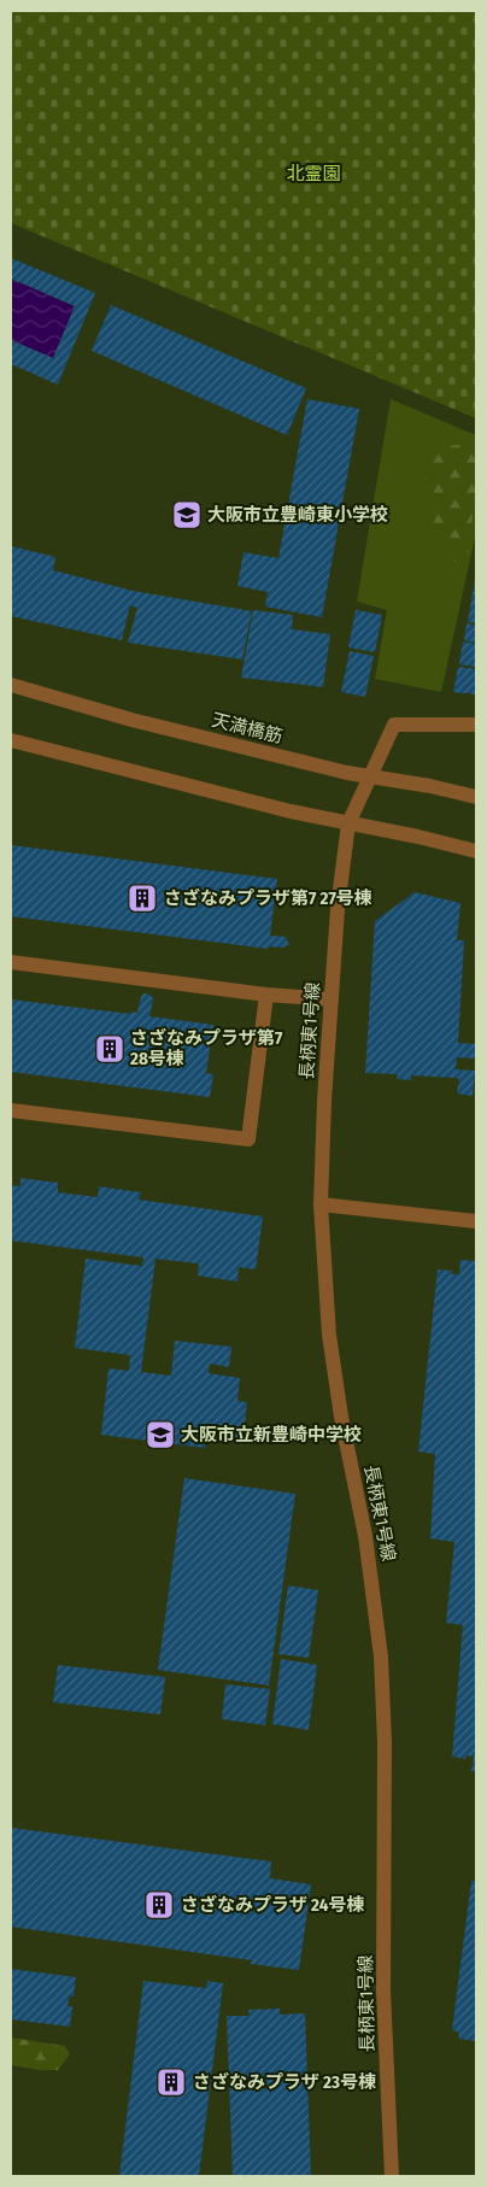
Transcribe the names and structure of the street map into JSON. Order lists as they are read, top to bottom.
{
  "streets": {
    "street": ["天満橋筋", "長柄東1号線"]
  },
  "crossings": [
    ["天満橋筋", "長柄東1号線"]
  ],
  "parks": ["北霊園"],
  "places": {
    "school or university": ["大阪市立豊崎東小学校", "大阪市立新豊崎中学校"],
    "building": [
      "さざなみプラザ第7 27号棟",
      "さざなみプラザ第7 28号棟",
      "さざなみプラザ 24号棟",
      "さざなみプラザ 23号棟"
    ]
  }
}
